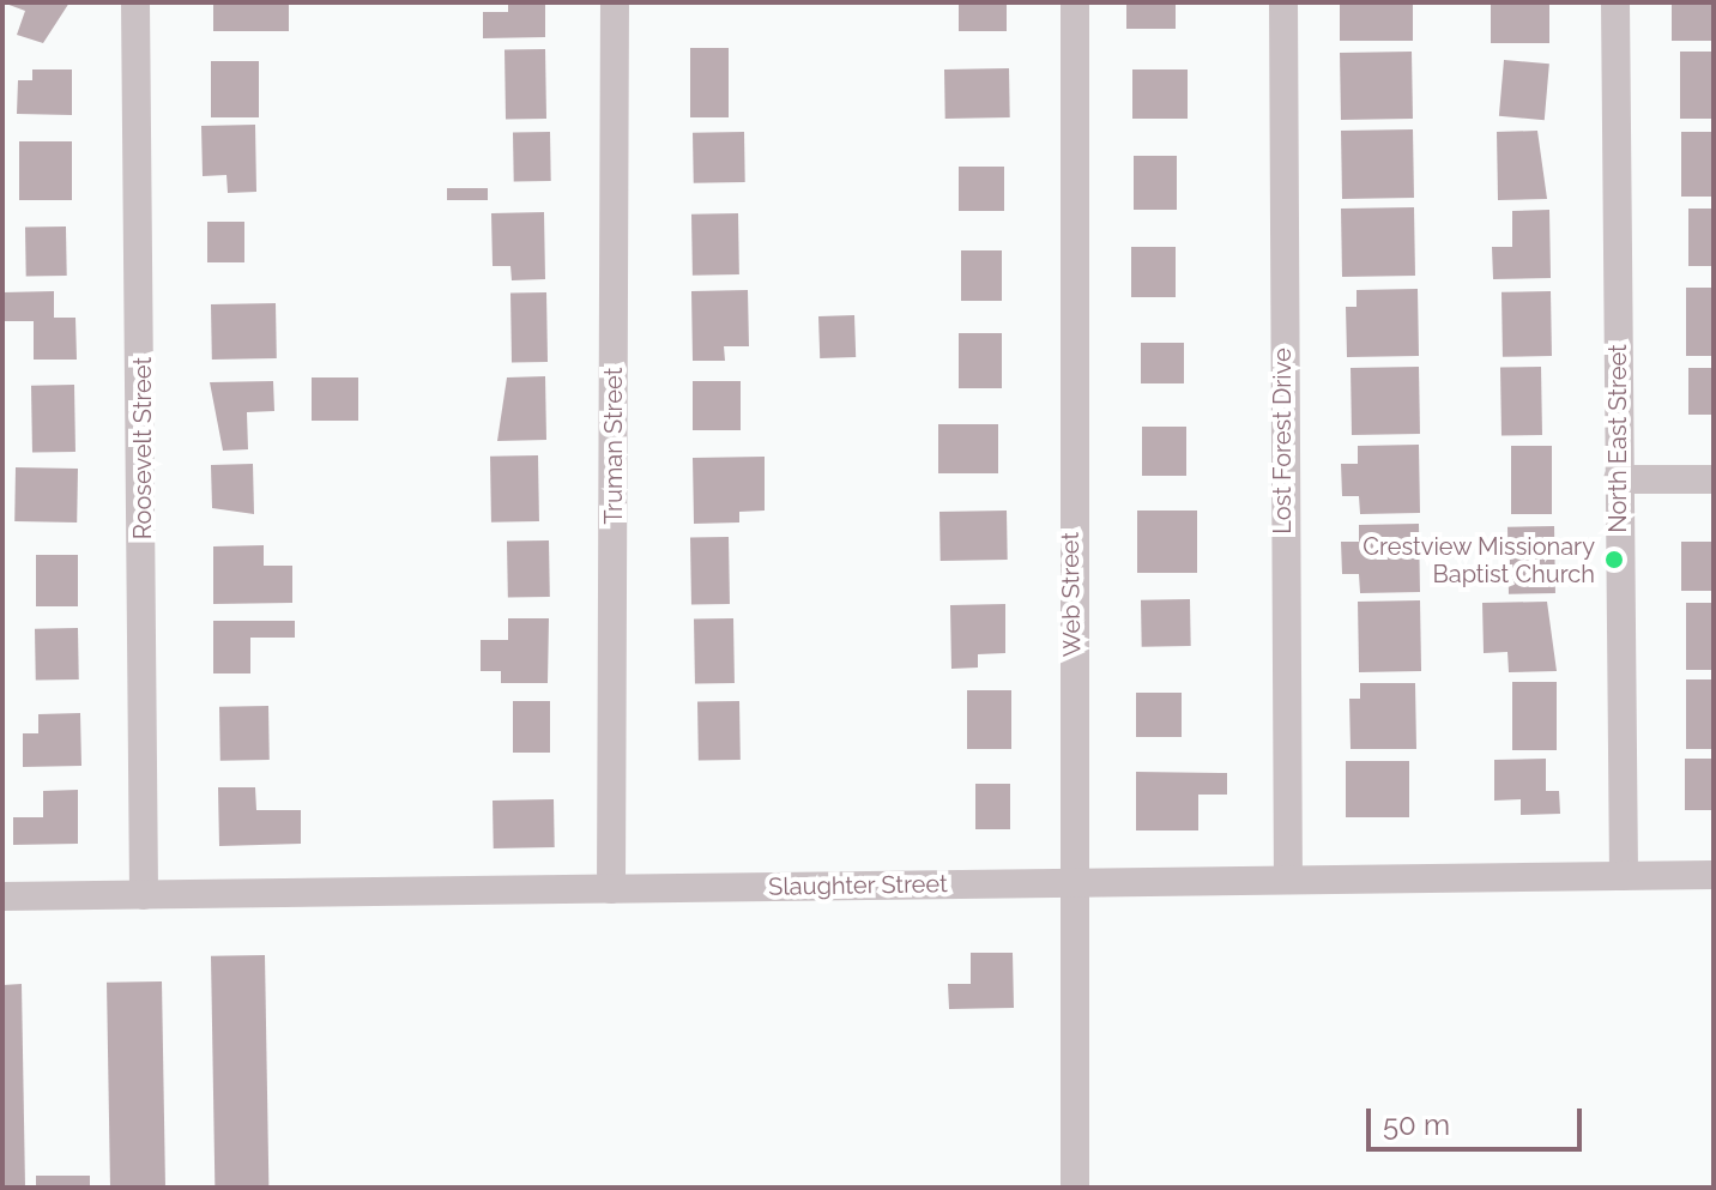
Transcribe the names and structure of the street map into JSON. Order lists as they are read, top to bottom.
{
  "streets": {
    "street": [
      "North East Street",
      "Lost Forest Drive",
      "Truman Street",
      "Roosevelt Street",
      "Web Street",
      "Slaughter Street"
    ]
  },
  "crossings": [
    ["North East Street", "Slaughter Street"],
    ["Lost Forest Drive", "Slaughter Street"],
    ["Truman Street", "Slaughter Street"],
    ["Roosevelt Street", "Slaughter Street"],
    ["Web Street", "Slaughter Street"]
  ],
  "places": ["Crestview Missionary Baptist Church"],
  "scale_bar": "50 m"
}
